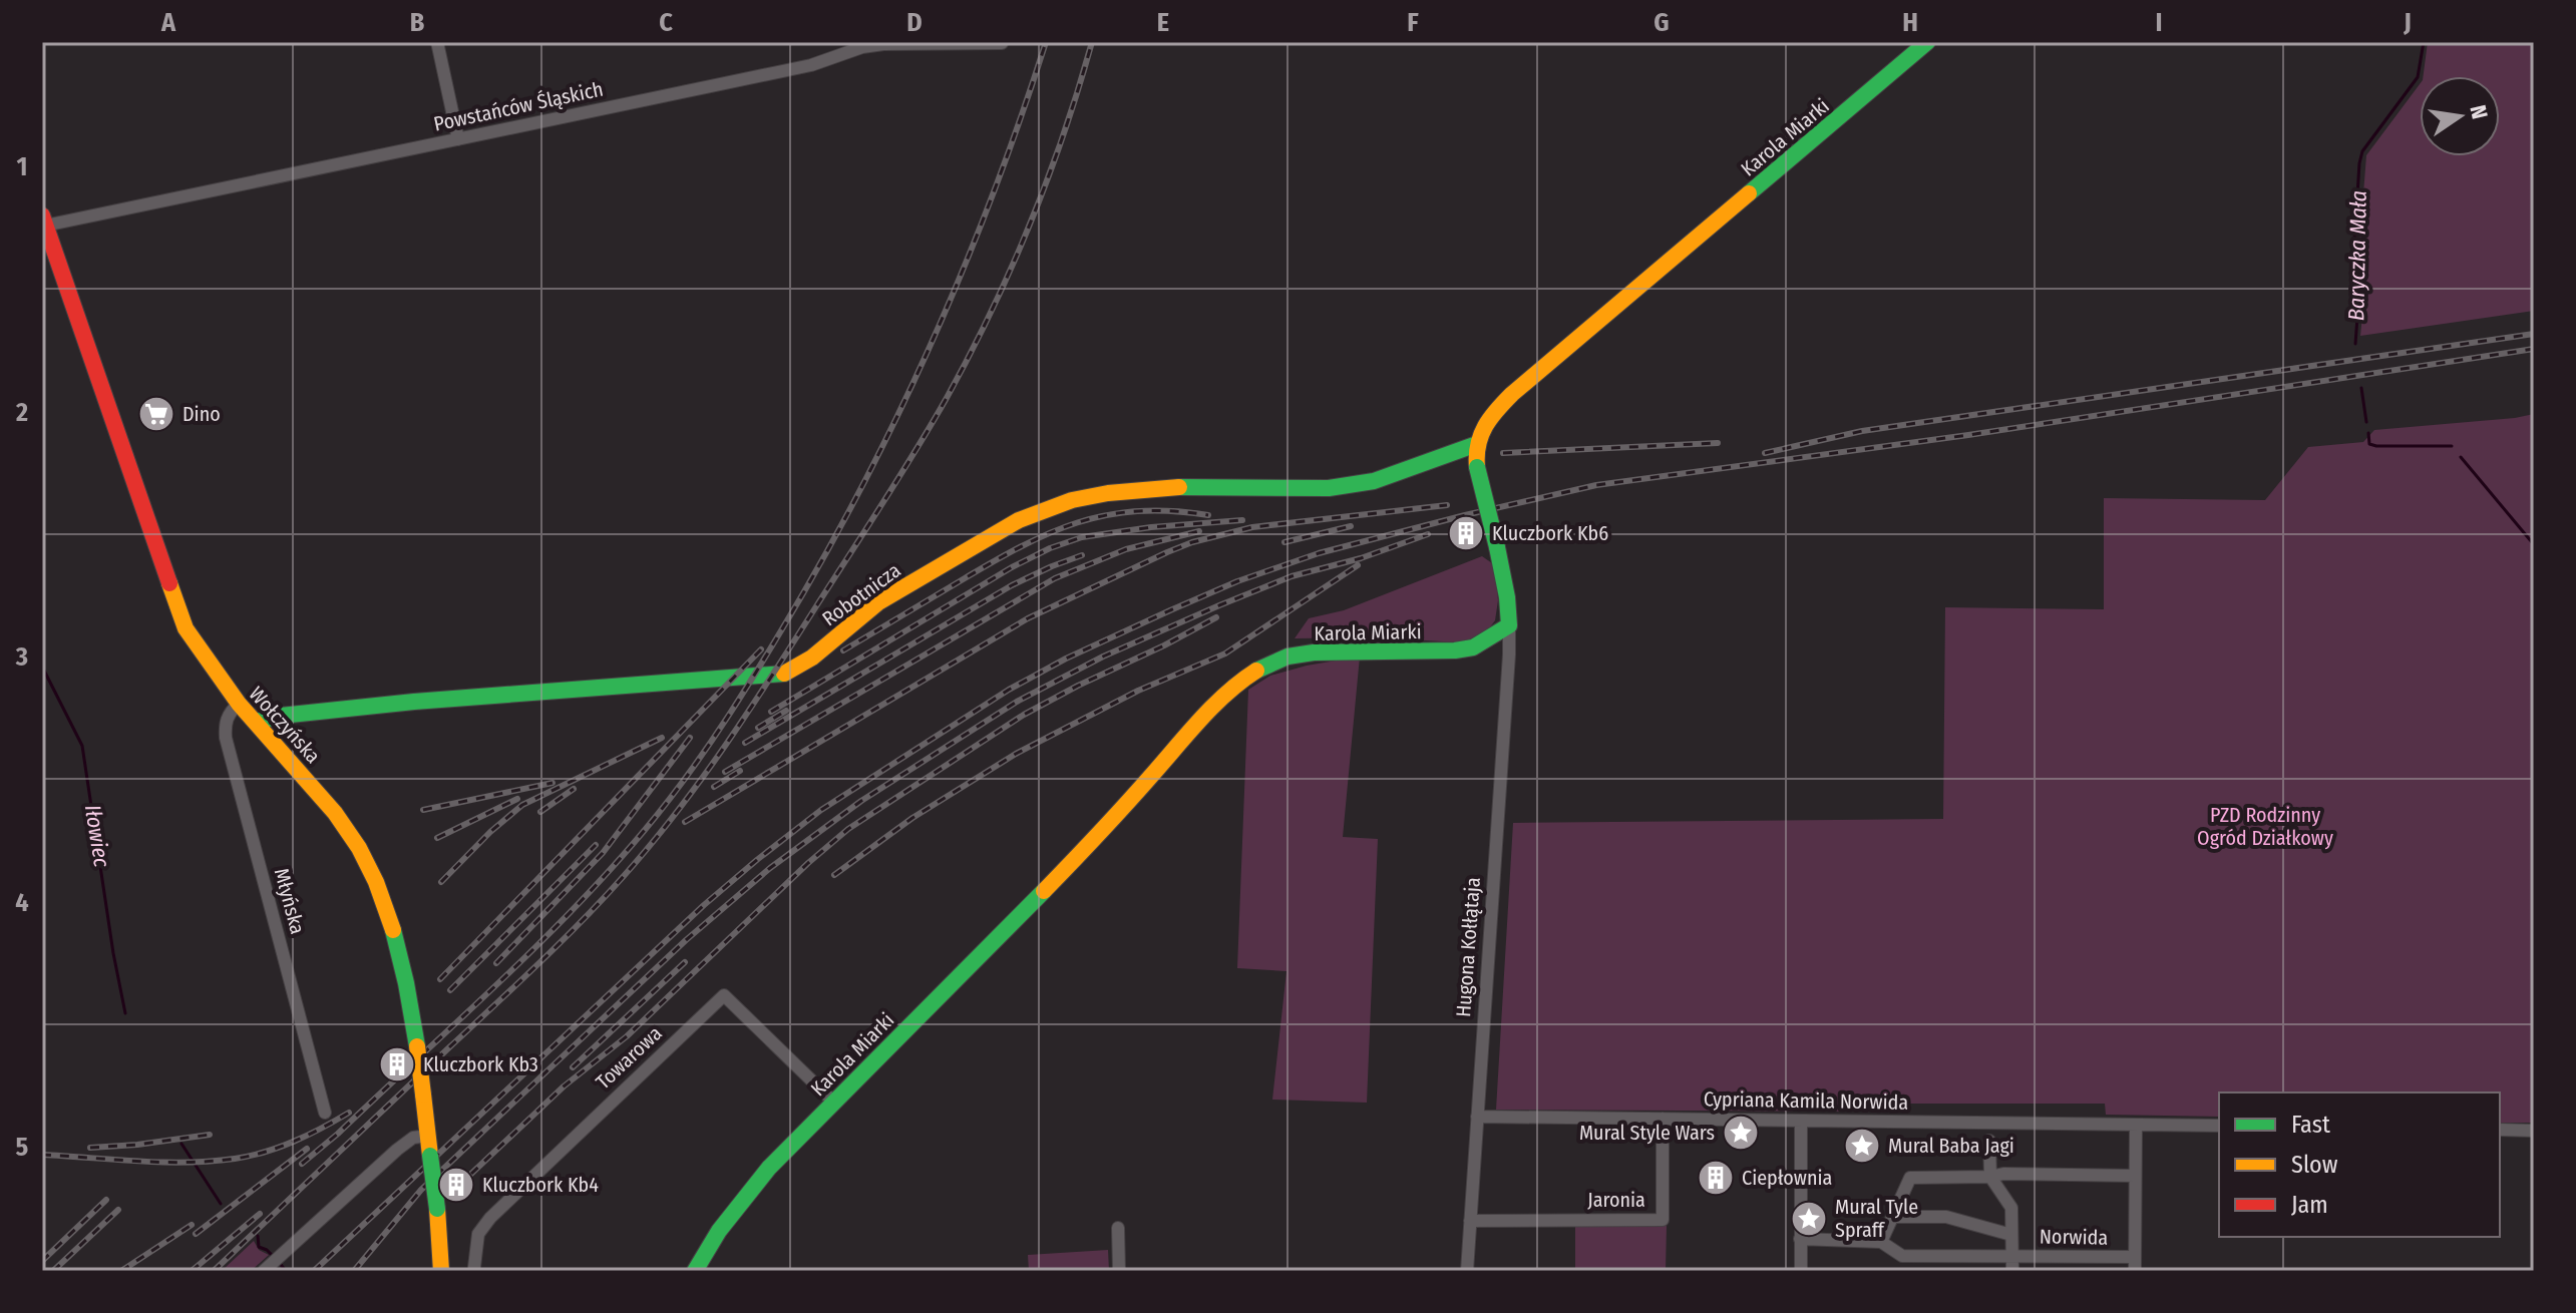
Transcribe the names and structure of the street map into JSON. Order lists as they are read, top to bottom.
{
  "streets": {
    "street": [
      "Powstańców Śląskich",
      "Karola Miarki",
      "Robotnicza",
      "Wołczyńska",
      "Młyńska",
      "Hugona Kołłątaja",
      "Towarowa",
      "Cypriana Kamila Norwida",
      "Jaronia",
      "Norwida"
    ]
  },
  "crossings": [
    ["Powstańców Śląskich", "Wołczyńska"],
    ["Karola Miarki", "Robotnicza"],
    ["Karola Miarki", "Hugona Kołłątaja"],
    ["Karola Miarki", "Towarowa"],
    ["Robotnicza", "Wołczyńska"],
    ["Wołczyńska", "Młyńska"],
    ["Hugona Kołłątaja", "Cypriana Kamila Norwida"],
    ["Hugona Kołłątaja", "Jaronia"],
    ["Cypriana Kamila Norwida", "Jaronia"]
  ],
  "water": ["Baryczka Mała", "Iłowiec"],
  "parks": ["PZD Rodzinny Ogród Działkowy"],
  "places": {
    "supermarket": ["Dino"],
    "building": [
      "Kluczbork Kb6",
      "Kluczbork Kb3",
      "Ciepłownia",
      "Kluczbork Kb4"
    ],
    "place": ["Mural Style Wars", "Mural Baba Jagi", "Mural Tyle Spraff"]
  },
  "legend": ["Fast", "Slow", "Jam"],
  "north": "right",
  "grid": {
    "columns": [
      "A",
      "B",
      "C",
      "D",
      "E",
      "F",
      "G",
      "H",
      "I",
      "J"
    ],
    "rows": [
      "1",
      "2",
      "3",
      "4",
      "5"
    ]
  }
}
